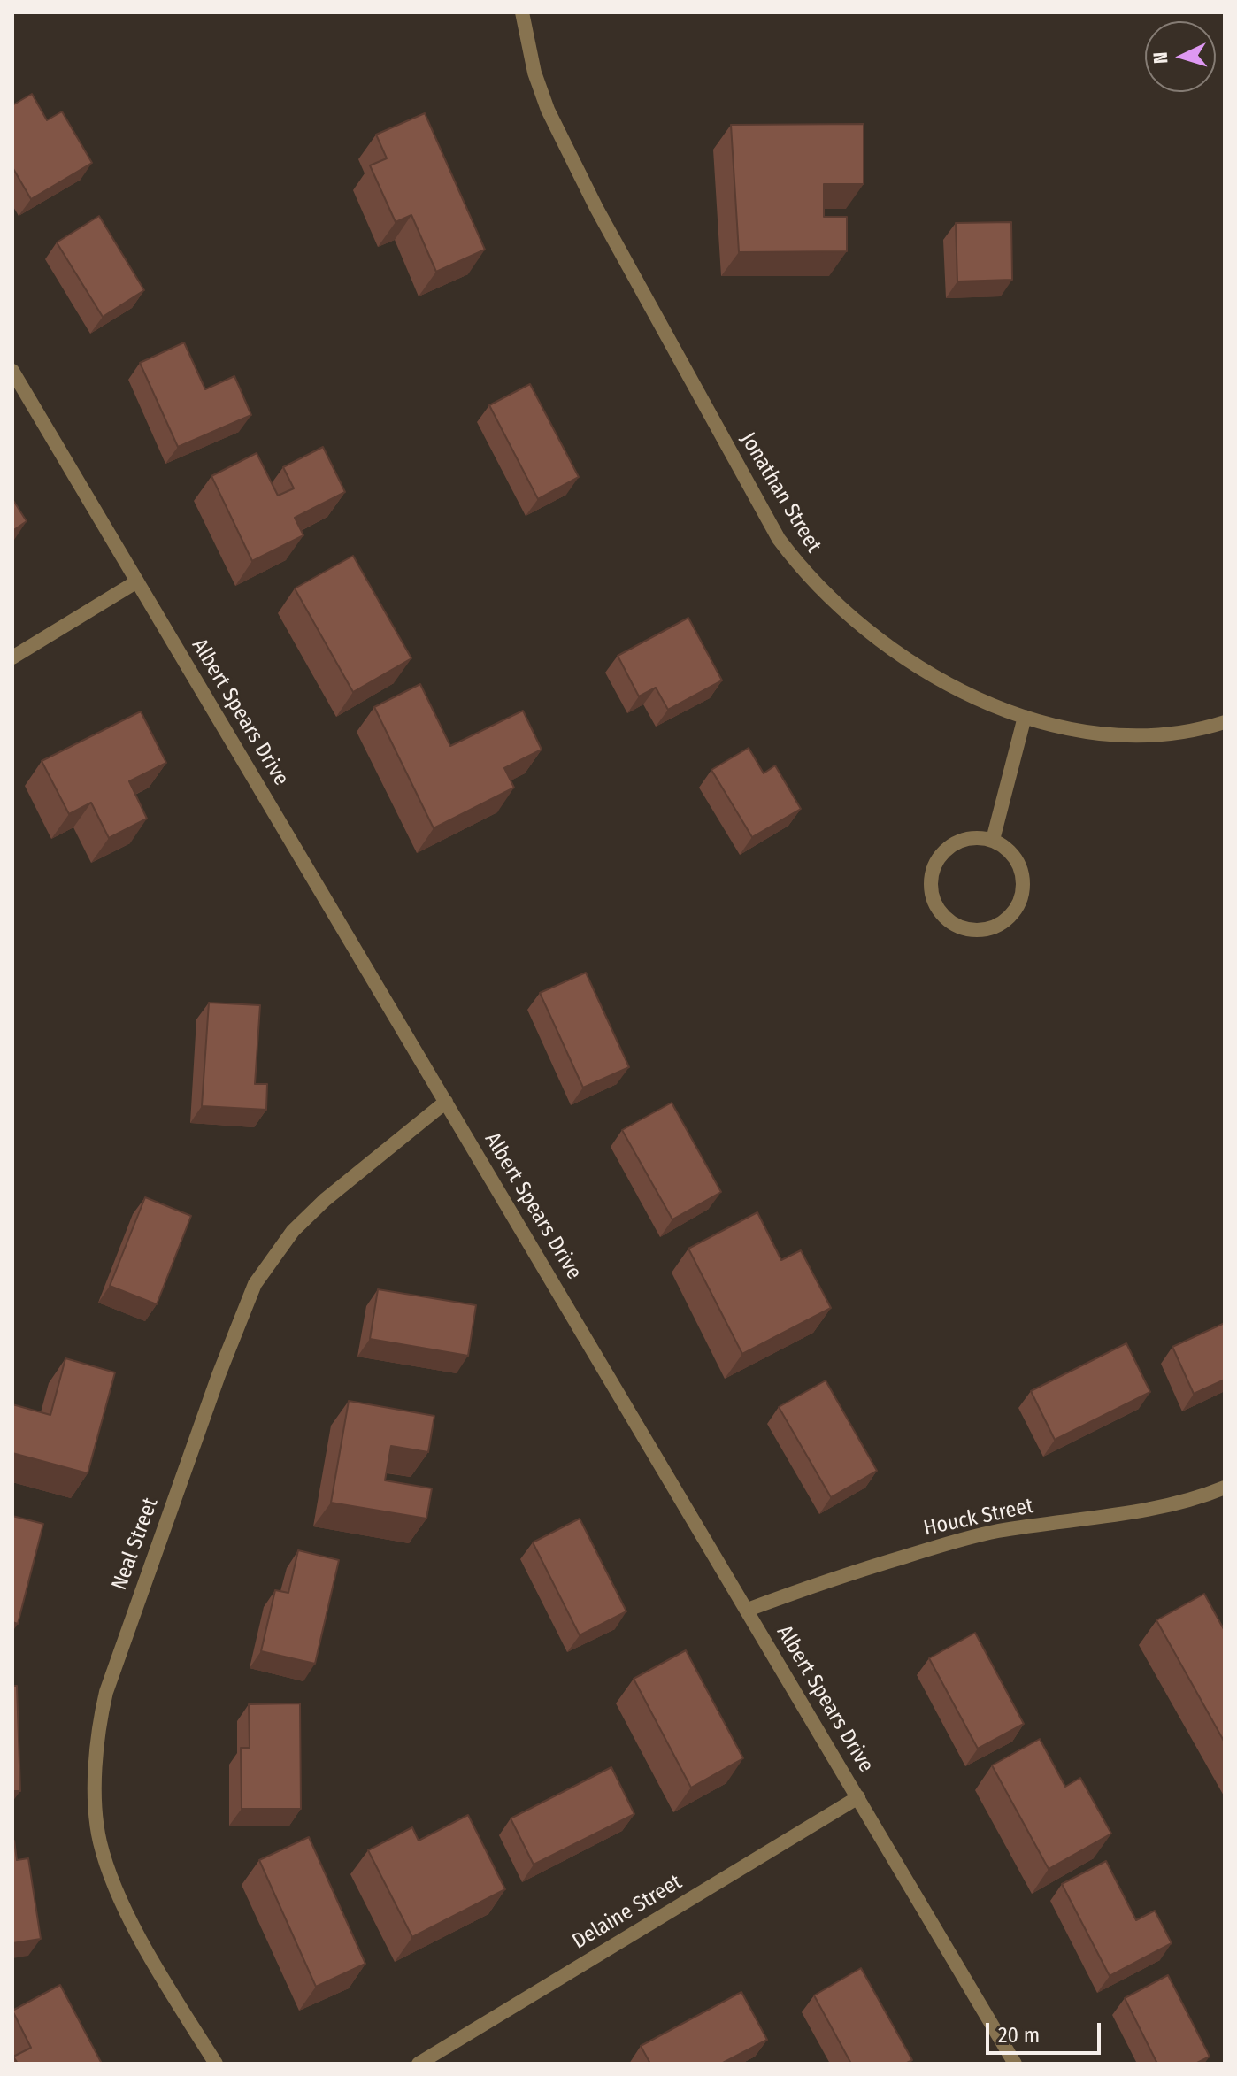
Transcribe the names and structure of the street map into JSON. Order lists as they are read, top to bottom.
{
  "streets": {
    "street": [
      "Jonathan Street",
      "Albert Spears Drive",
      "Houck Street",
      "Neal Street",
      "Delaine Street"
    ]
  },
  "crossings": [
    ["Albert Spears Drive", "Houck Street"],
    ["Albert Spears Drive", "Neal Street"],
    ["Albert Spears Drive", "Delaine Street"]
  ],
  "scale_bar": "20 m",
  "north": "left"
}
